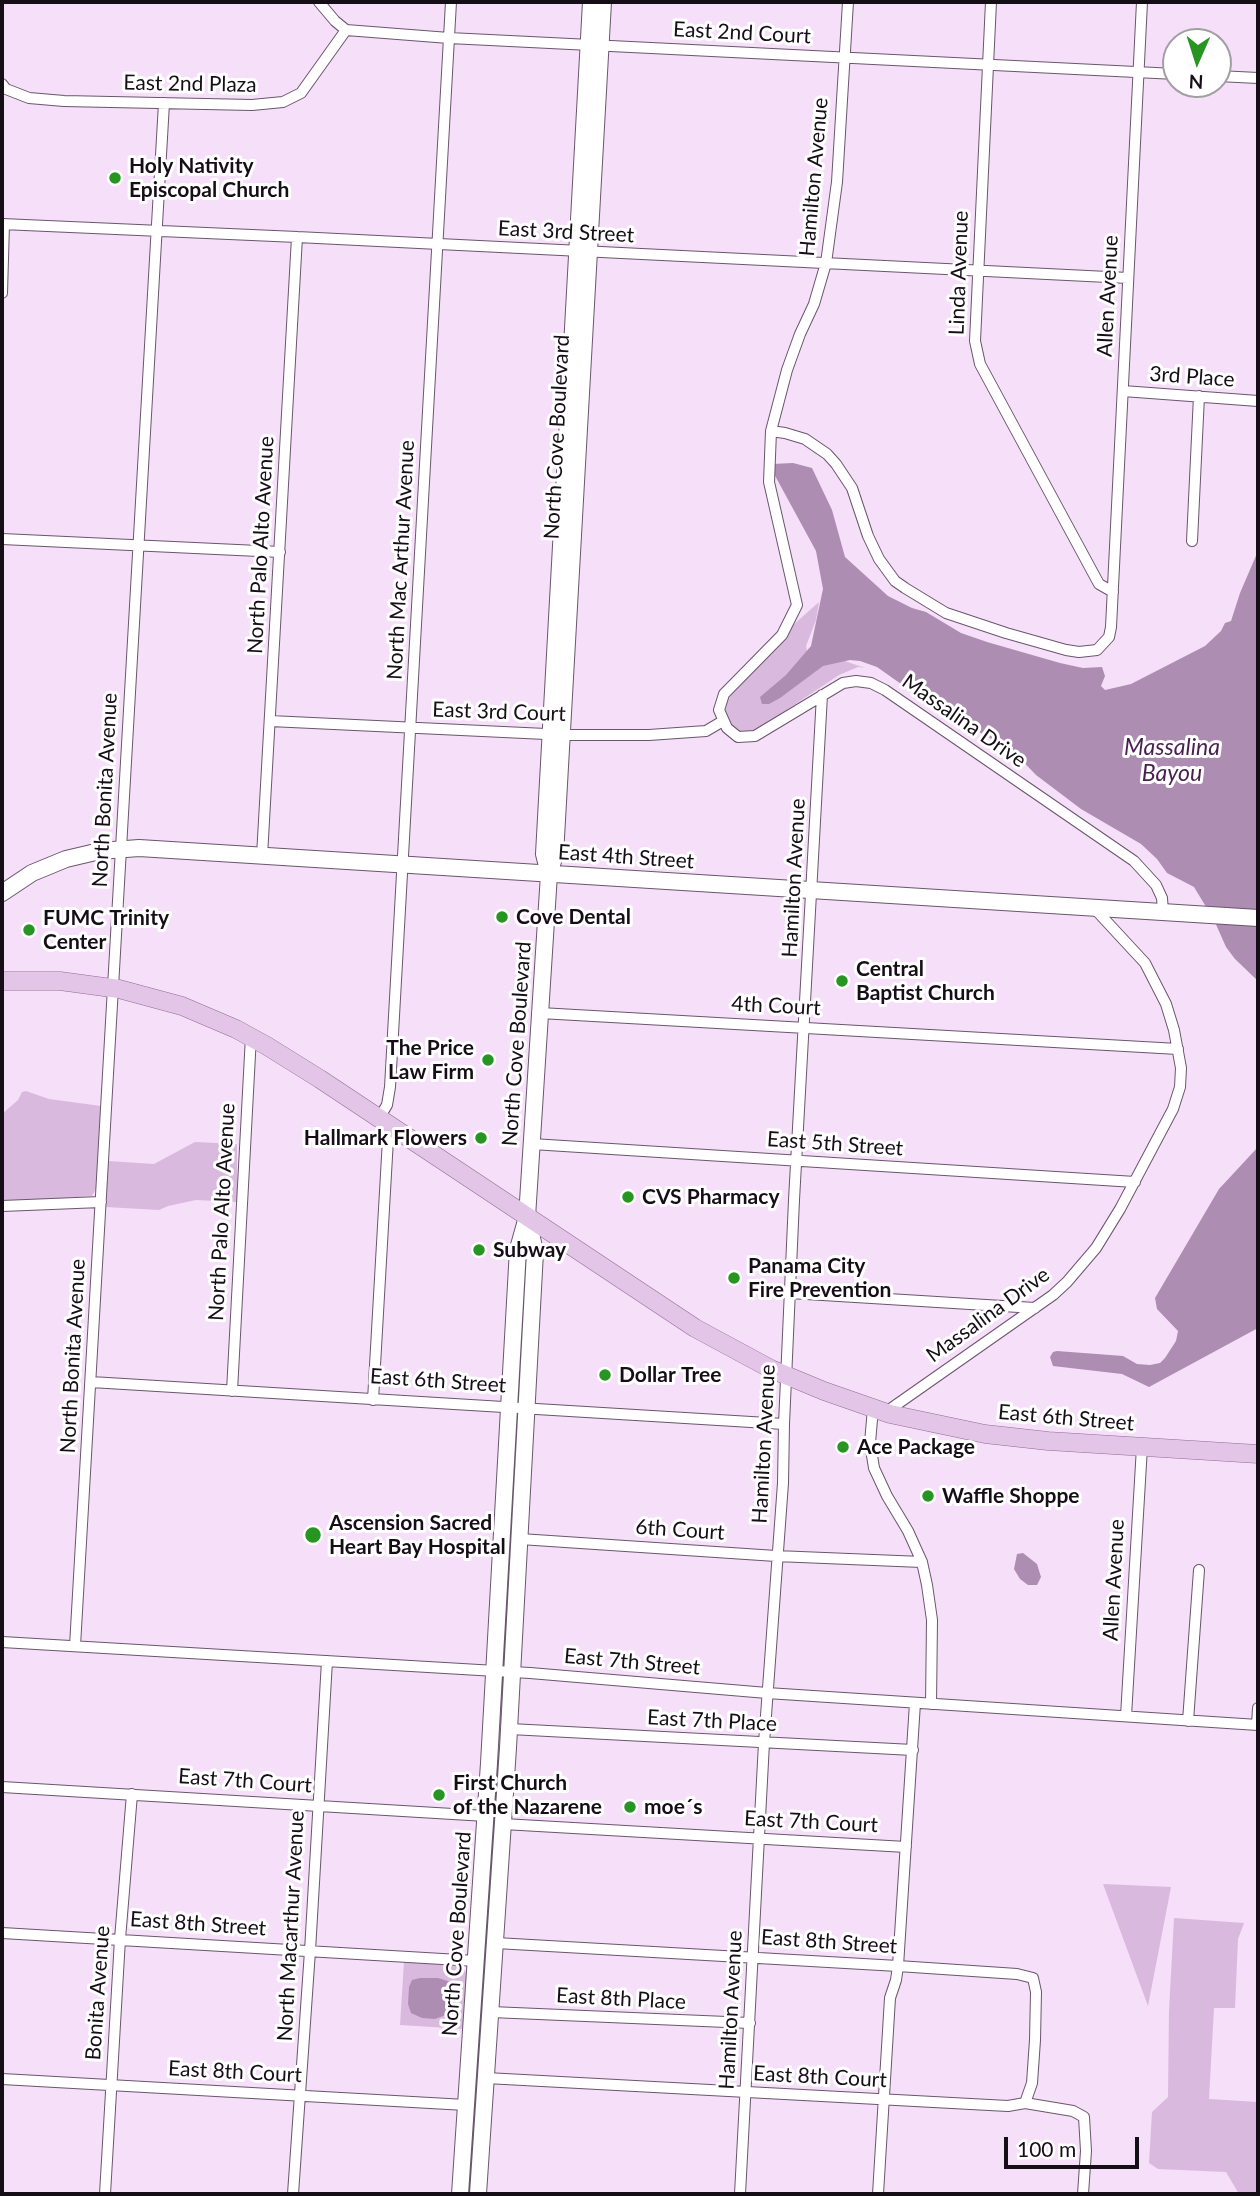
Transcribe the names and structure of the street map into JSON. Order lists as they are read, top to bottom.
{
  "streets": {
    "main road": ["East 6th Street"],
    "street": [
      "East 2nd Court",
      "East 2nd Plaza",
      "Hamilton Avenue",
      "East 3rd Street",
      "Linda Avenue",
      "Allen Avenue",
      "3rd Place",
      "North Cove Boulevard",
      "North Palo Alto Avenue",
      "North Mac Arthur Avenue",
      "East 3rd Court",
      "Massalina Drive",
      "North Bonita Avenue",
      "East 4th Street",
      "4th Court",
      "East 5th Street",
      "6th Court",
      "East 7th Street",
      "East 7th Place",
      "East 7th Court",
      "East 8th Street",
      "North Macarthur Avenue",
      "Bonita Avenue",
      "East 8th Place",
      "East 8th Court"
    ]
  },
  "crossings": [
    ["East 2nd Court", "East 2nd Plaza"],
    ["East 2nd Court", "Hamilton Avenue"],
    ["East 2nd Court", "Linda Avenue"],
    ["East 2nd Court", "Allen Avenue"],
    ["East 2nd Court", "North Cove Boulevard"],
    ["East 2nd Court", "North Mac Arthur Avenue"],
    ["East 2nd Plaza", "North Bonita Avenue"],
    ["Hamilton Avenue", "East 3rd Street"],
    ["Hamilton Avenue", "Massalina Drive"],
    ["Hamilton Avenue", "East 4th Street"],
    ["Hamilton Avenue", "4th Court"],
    ["Hamilton Avenue", "East 5th Street"],
    ["Hamilton Avenue", "East 6th Street"],
    ["Hamilton Avenue", "6th Court"],
    ["Hamilton Avenue", "East 7th Street"],
    ["Hamilton Avenue", "East 7th Place"],
    ["Hamilton Avenue", "East 7th Court"],
    ["Hamilton Avenue", "East 8th Street"],
    ["Hamilton Avenue", "East 8th Place"],
    ["Hamilton Avenue", "East 8th Court"],
    ["East 3rd Street", "Linda Avenue"],
    ["East 3rd Street", "Allen Avenue"],
    ["East 3rd Street", "North Cove Boulevard"],
    ["East 3rd Street", "North Palo Alto Avenue"],
    ["East 3rd Street", "North Mac Arthur Avenue"],
    ["East 3rd Street", "North Bonita Avenue"],
    ["Linda Avenue", "Allen Avenue"],
    ["Allen Avenue", "3rd Place"],
    ["Allen Avenue", "East 6th Street"],
    ["Allen Avenue", "East 7th Street"],
    ["North Cove Boulevard", "East 3rd Court"],
    ["North Cove Boulevard", "East 4th Street"],
    ["North Cove Boulevard", "4th Court"],
    ["North Cove Boulevard", "East 5th Street"],
    ["North Cove Boulevard", "East 6th Street"],
    ["North Cove Boulevard", "6th Court"],
    ["North Cove Boulevard", "East 7th Street"],
    ["North Cove Boulevard", "East 7th Place"],
    ["North Cove Boulevard", "East 7th Court"],
    ["North Cove Boulevard", "East 8th Street"],
    ["North Cove Boulevard", "East 8th Place"],
    ["North Cove Boulevard", "East 8th Court"],
    ["North Palo Alto Avenue", "East 3rd Court"],
    ["North Palo Alto Avenue", "East 4th Street"],
    ["North Palo Alto Avenue", "East 6th Street"],
    ["North Mac Arthur Avenue", "East 3rd Court"],
    ["North Mac Arthur Avenue", "East 4th Street"],
    ["North Mac Arthur Avenue", "East 6th Street"],
    ["East 3rd Court", "Massalina Drive"],
    ["Massalina Drive", "East 4th Street"],
    ["Massalina Drive", "4th Court"],
    ["Massalina Drive", "East 5th Street"],
    ["Massalina Drive", "East 6th Street"],
    ["North Bonita Avenue", "East 4th Street"],
    ["North Bonita Avenue", "East 6th Street"],
    ["North Bonita Avenue", "East 7th Street"],
    ["East 7th Street", "North Macarthur Avenue"],
    ["East 7th Court", "North Macarthur Avenue"],
    ["East 7th Court", "Bonita Avenue"],
    ["East 8th Street", "North Macarthur Avenue"],
    ["East 8th Street", "Bonita Avenue"],
    ["East 8th Street", "East 8th Court"],
    ["North Macarthur Avenue", "East 8th Court"],
    ["Bonita Avenue", "East 8th Court"]
  ],
  "water": ["Massalina Bayou"],
  "places": [
    "Holy Nativity Episcopal Church",
    "Cove Dental",
    "FUMC Trinity Center",
    "Central Baptist Church",
    "The Price Law Firm",
    "Hallmark Flowers",
    "CVS Pharmacy",
    "Subway",
    "Panama City Fire Prevention",
    "Dollar Tree",
    "Ace Package",
    "Waffle Shoppe",
    "Ascension Sacred Heart Bay Hospital",
    "First Church of the Nazarene",
    "moe´s"
  ],
  "scale_bar": "100 m",
  "north": "bottom"
}
